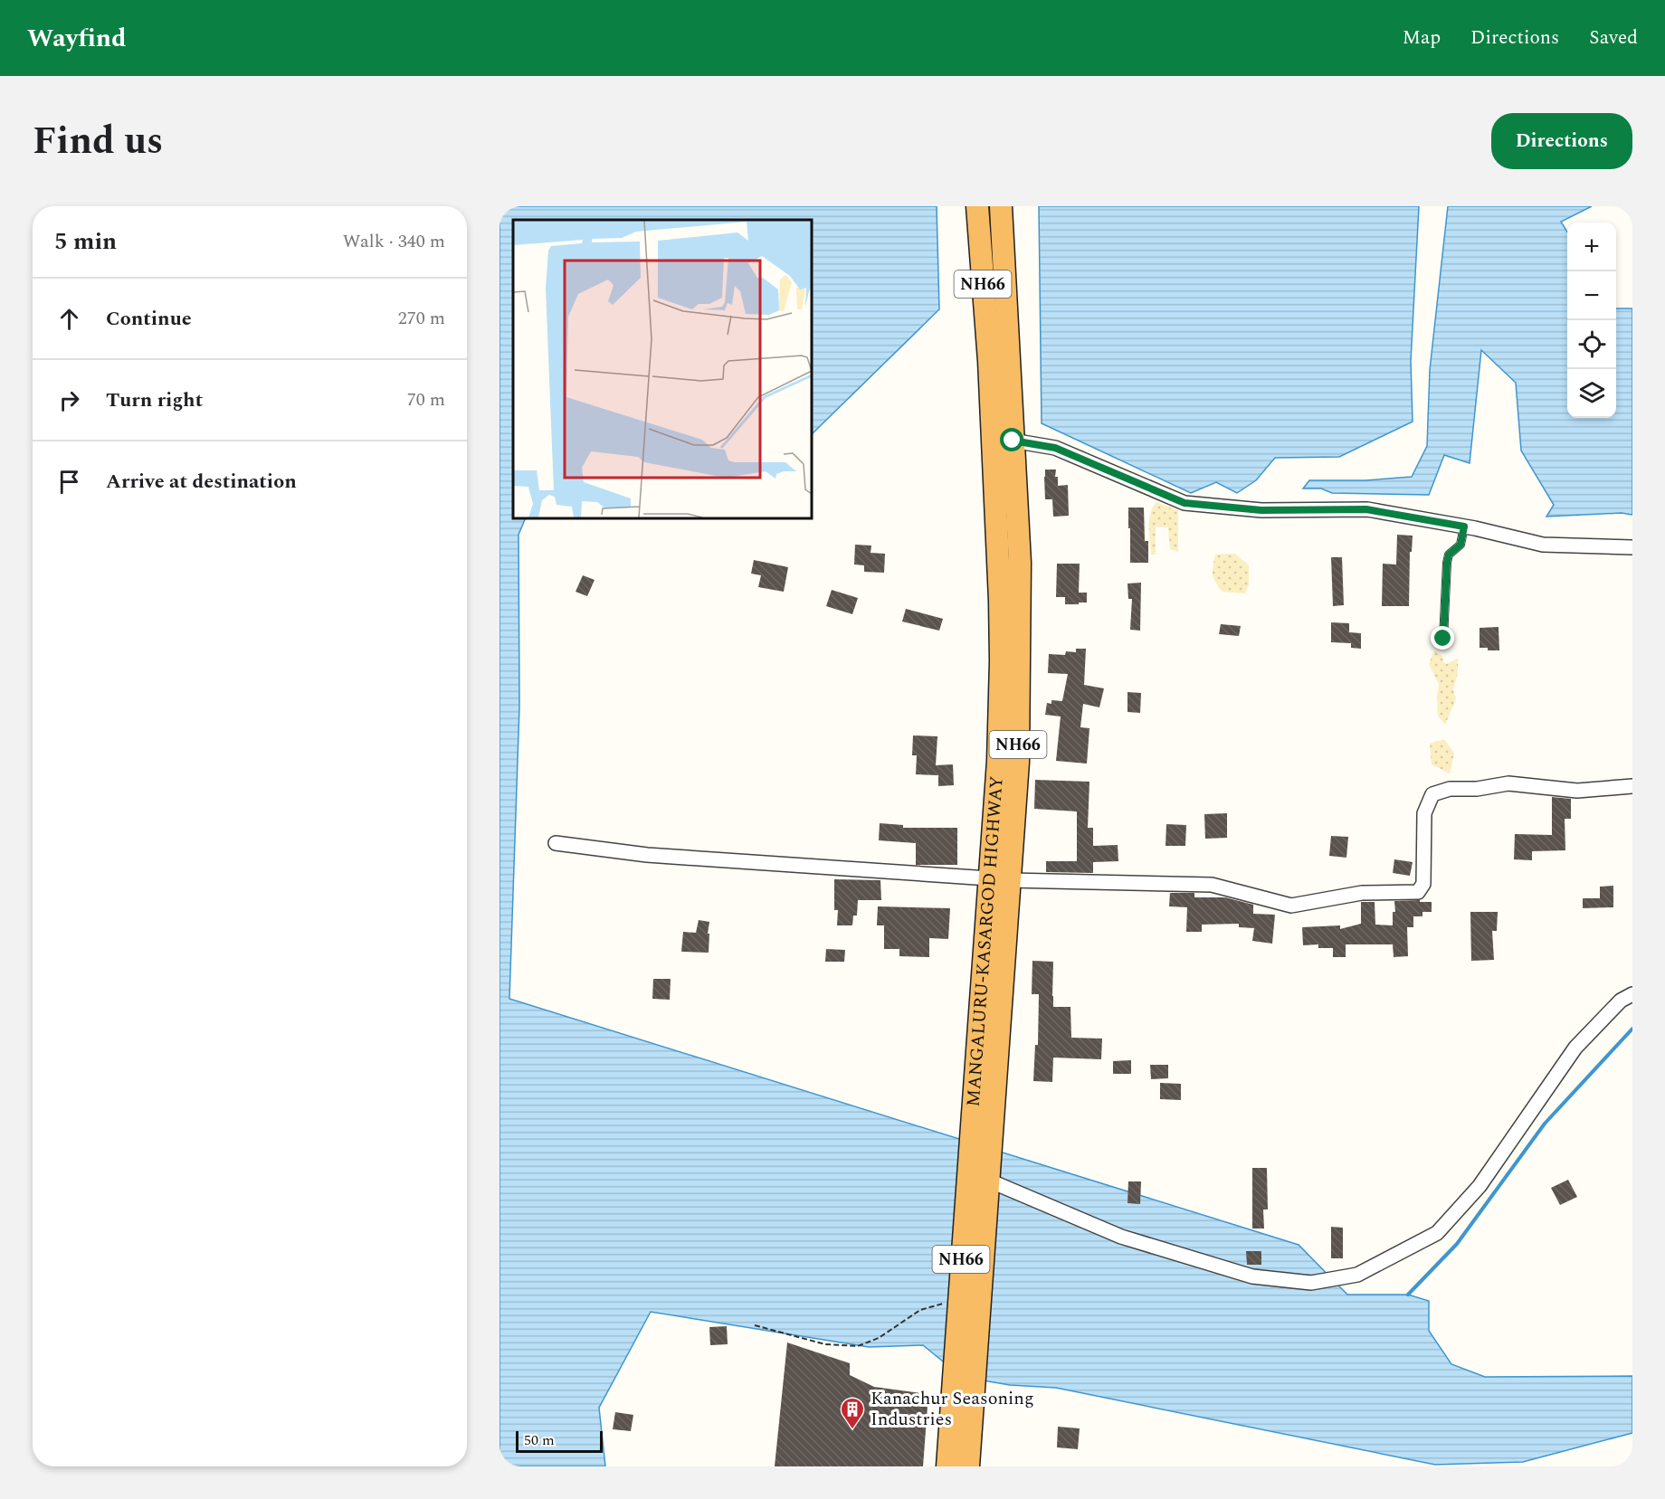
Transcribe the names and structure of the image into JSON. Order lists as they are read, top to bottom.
{
  "streets": {
    "highway": ["NH66", "MANGALURU-KASARGOD HIGHWAY"]
  },
  "crossings": [
    ["NH66", "MANGALURU-KASARGOD HIGHWAY"]
  ],
  "places": {
    "building": ["Kanachur Seasoning Industries"]
  },
  "scale_bar": "50 m",
  "page": {
    "header": "Wayfind",
    "nav": ["Map", "Directions", "Saved"],
    "title": "Find us",
    "buttons": "Directions",
    "heading": ["5 min", "Walk · 340 m"],
    "map_buttons": ["+", "−"],
    "list": [
      ["Continue", "270 m"],
      ["Turn right", "70 m"],
      "Arrive at destination"
    ],
    "scale": "50 m"
  }
}
